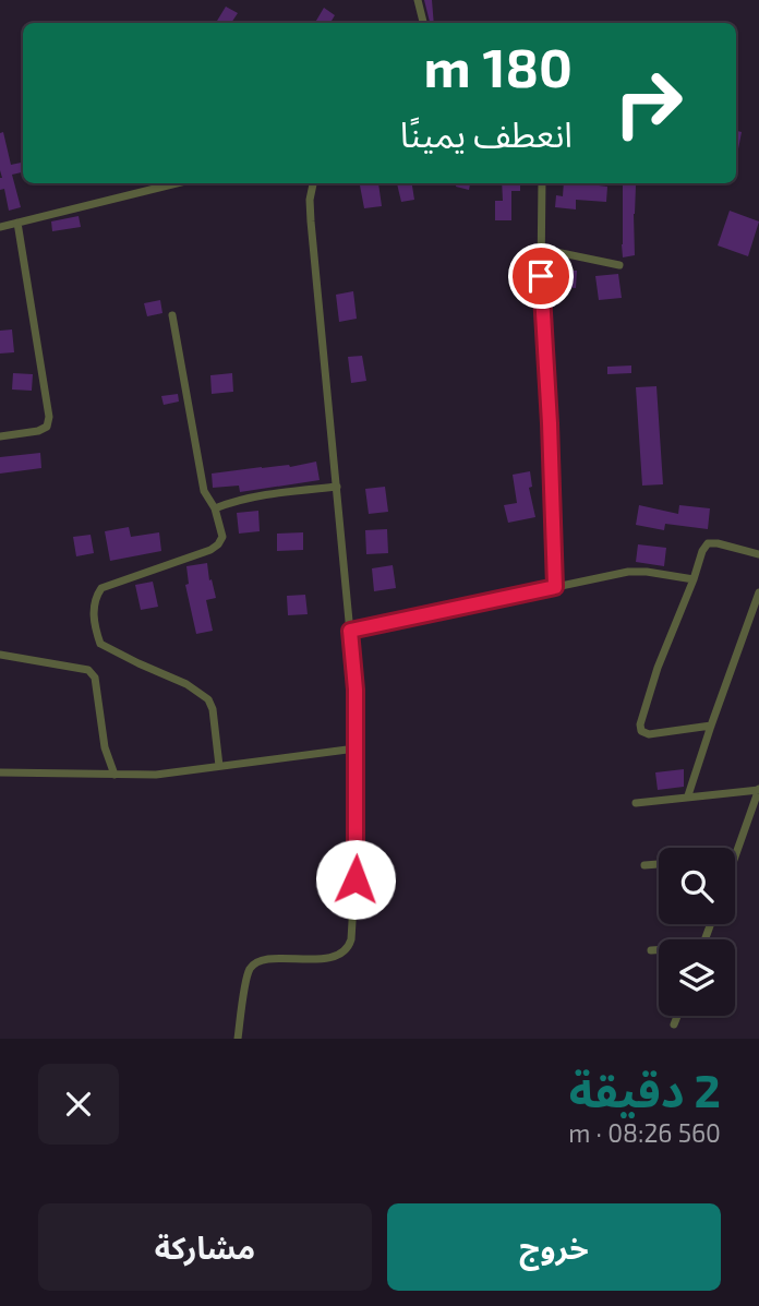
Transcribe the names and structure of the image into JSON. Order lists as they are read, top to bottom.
{
  "page": {
    "turn": ["180 m", "انعطف يمينًا"],
    "heading": ["2 دقيقة", "560 m · 08:26"],
    "buttons": ["خروج", "مشاركة"]
  }
}
